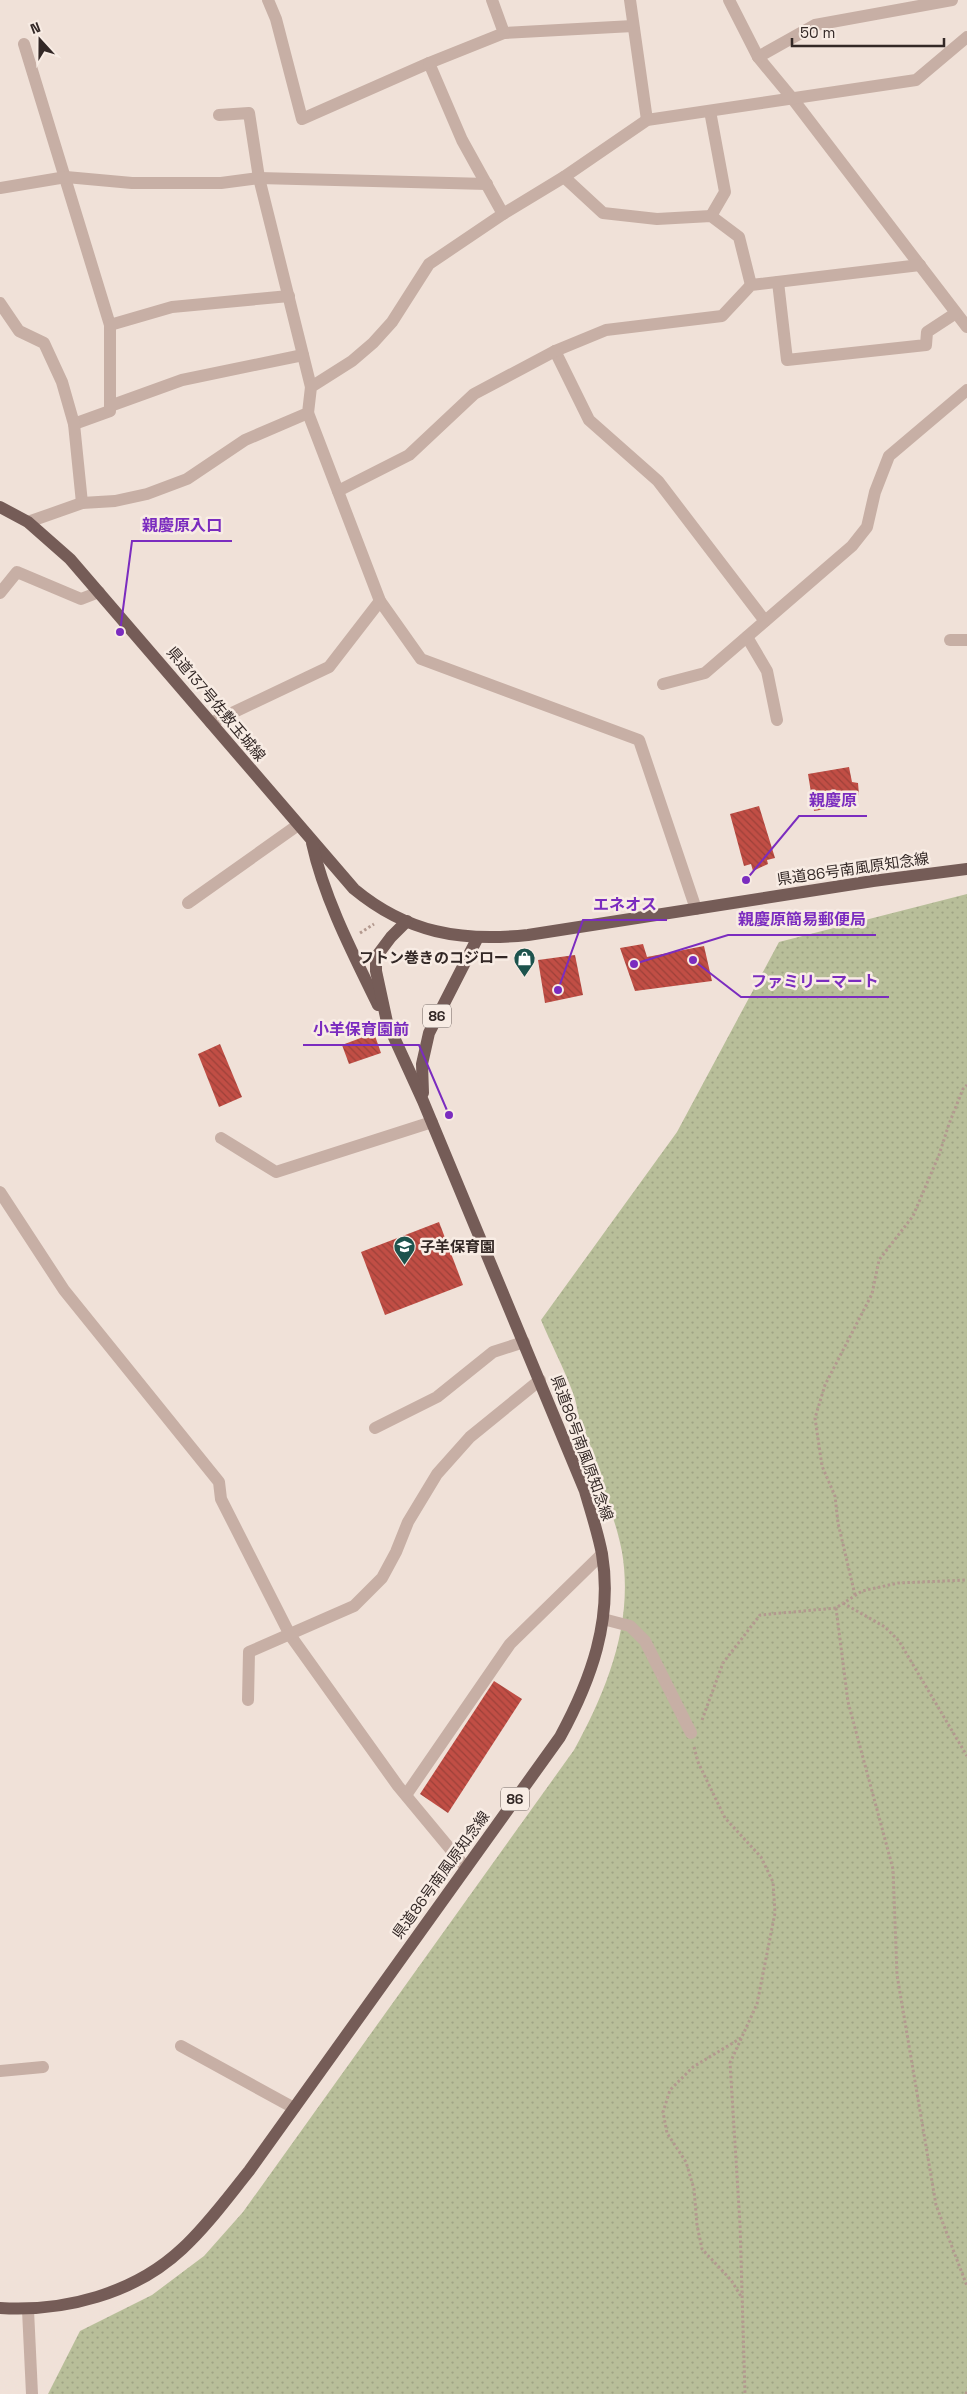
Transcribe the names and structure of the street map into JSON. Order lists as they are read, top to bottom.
{
  "streets": {
    "main road": ["県道137号佐敷玉城線", "県道86号南風原知念線", "86"]
  },
  "crossings": [
    ["県道137号佐敷玉城線", "県道86号南風原知念線"]
  ],
  "places": {
    "other": [
      "親慶原入口",
      "親慶原",
      "ファミリーマート",
      "親慶原簡易郵便局",
      "エネオス",
      "小羊保育園前"
    ],
    "shop": ["フトン巻きのコジロー"],
    "school or university": ["子羊保育園"]
  },
  "scale_bar": "50 m",
  "north": "top"
}
